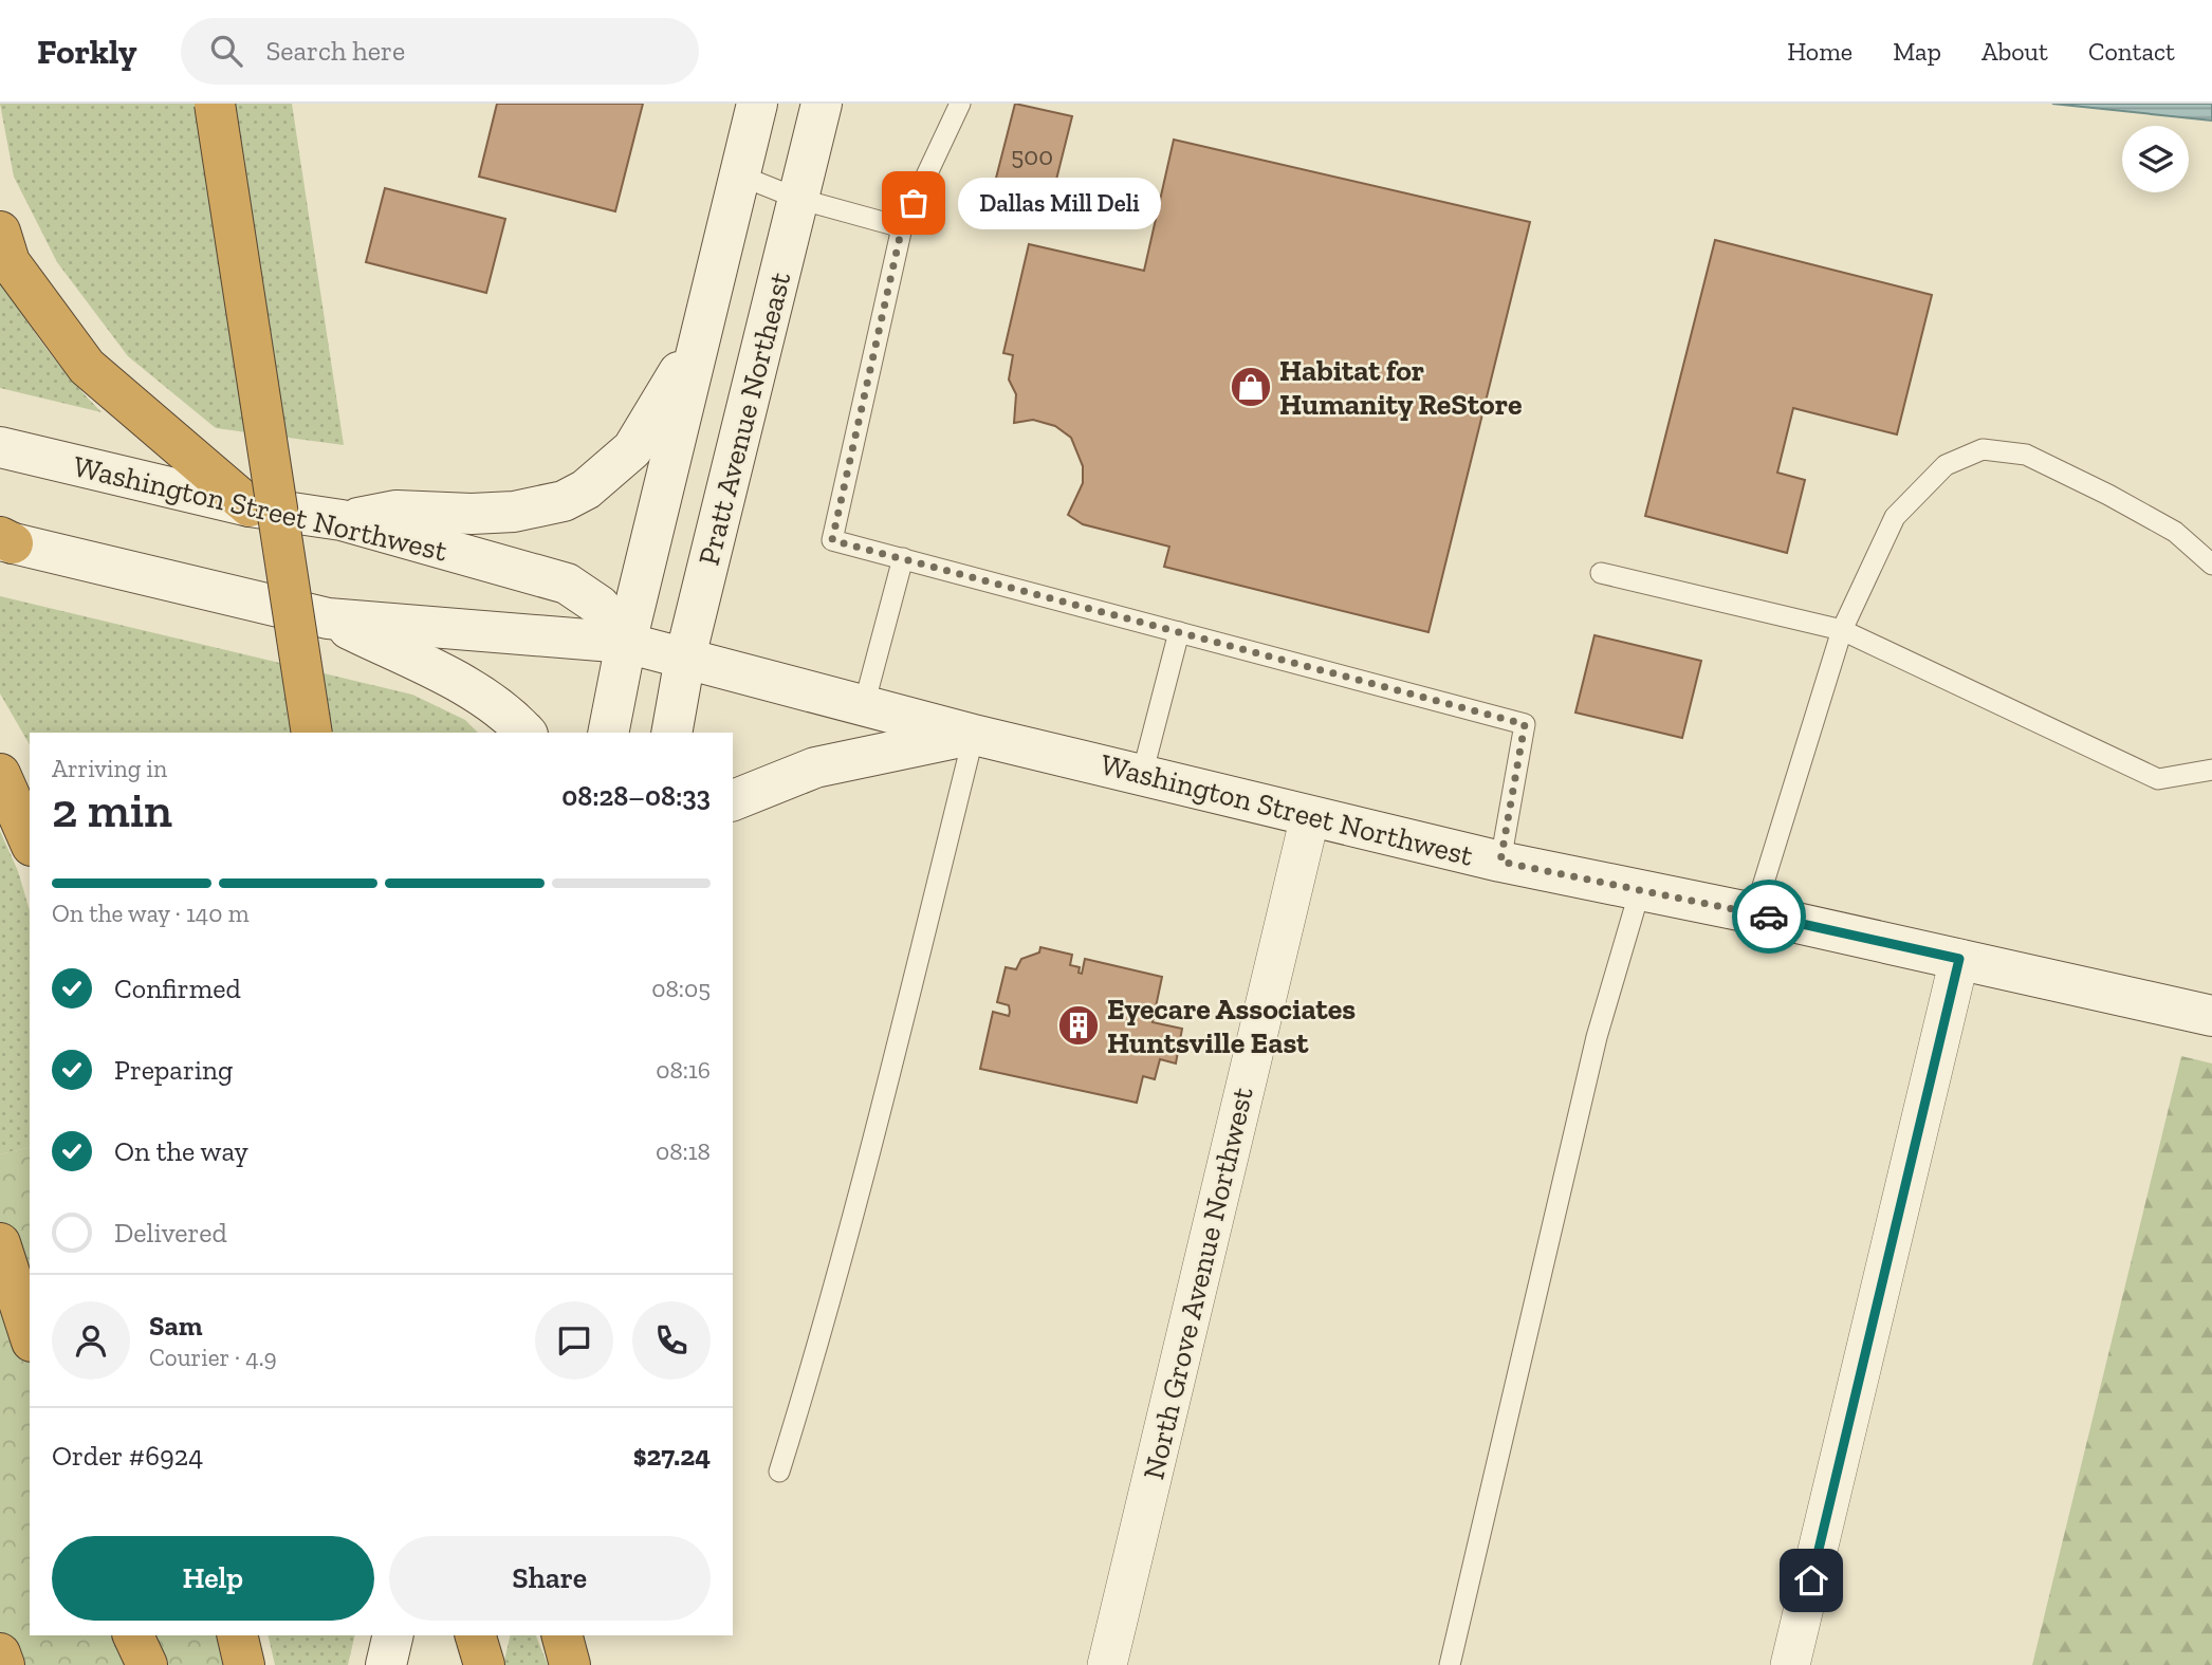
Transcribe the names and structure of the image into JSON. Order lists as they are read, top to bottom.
{
  "streets": {
    "main road": ["Pratt Avenue Northeast", "Washington Street Northwest"],
    "street": ["North Grove Avenue Northwest"]
  },
  "crossings": [
    ["Pratt Avenue Northeast", "Washington Street Northwest"],
    ["Washington Street Northwest", "North Grove Avenue Northwest"]
  ],
  "places": {
    "other": ["Dallas Mill Deli"],
    "shop": ["Habitat for Humanity ReStore"],
    "building": ["Eyecare Associates Huntsville East"]
  },
  "house_numbers": ["500"],
  "page": {
    "header": "Forkly",
    "search": "Search here",
    "nav": [
      "Home",
      "Map",
      "About",
      "Contact"
    ],
    "bubble": "Dallas Mill Deli",
    "heading": ["2 min", "Arriving in", "08:28–08:33"],
    "panel": [
      "Sam",
      "Courier · 4.9",
      "Order #6924",
      "$27.24"
    ],
    "bar": "On the way · 140 m",
    "list": [
      ["Confirmed", "08:05"],
      ["Preparing", "08:16"],
      ["On the way", "08:18"],
      "Delivered"
    ],
    "buttons": ["Help", "Share"]
  }
}
